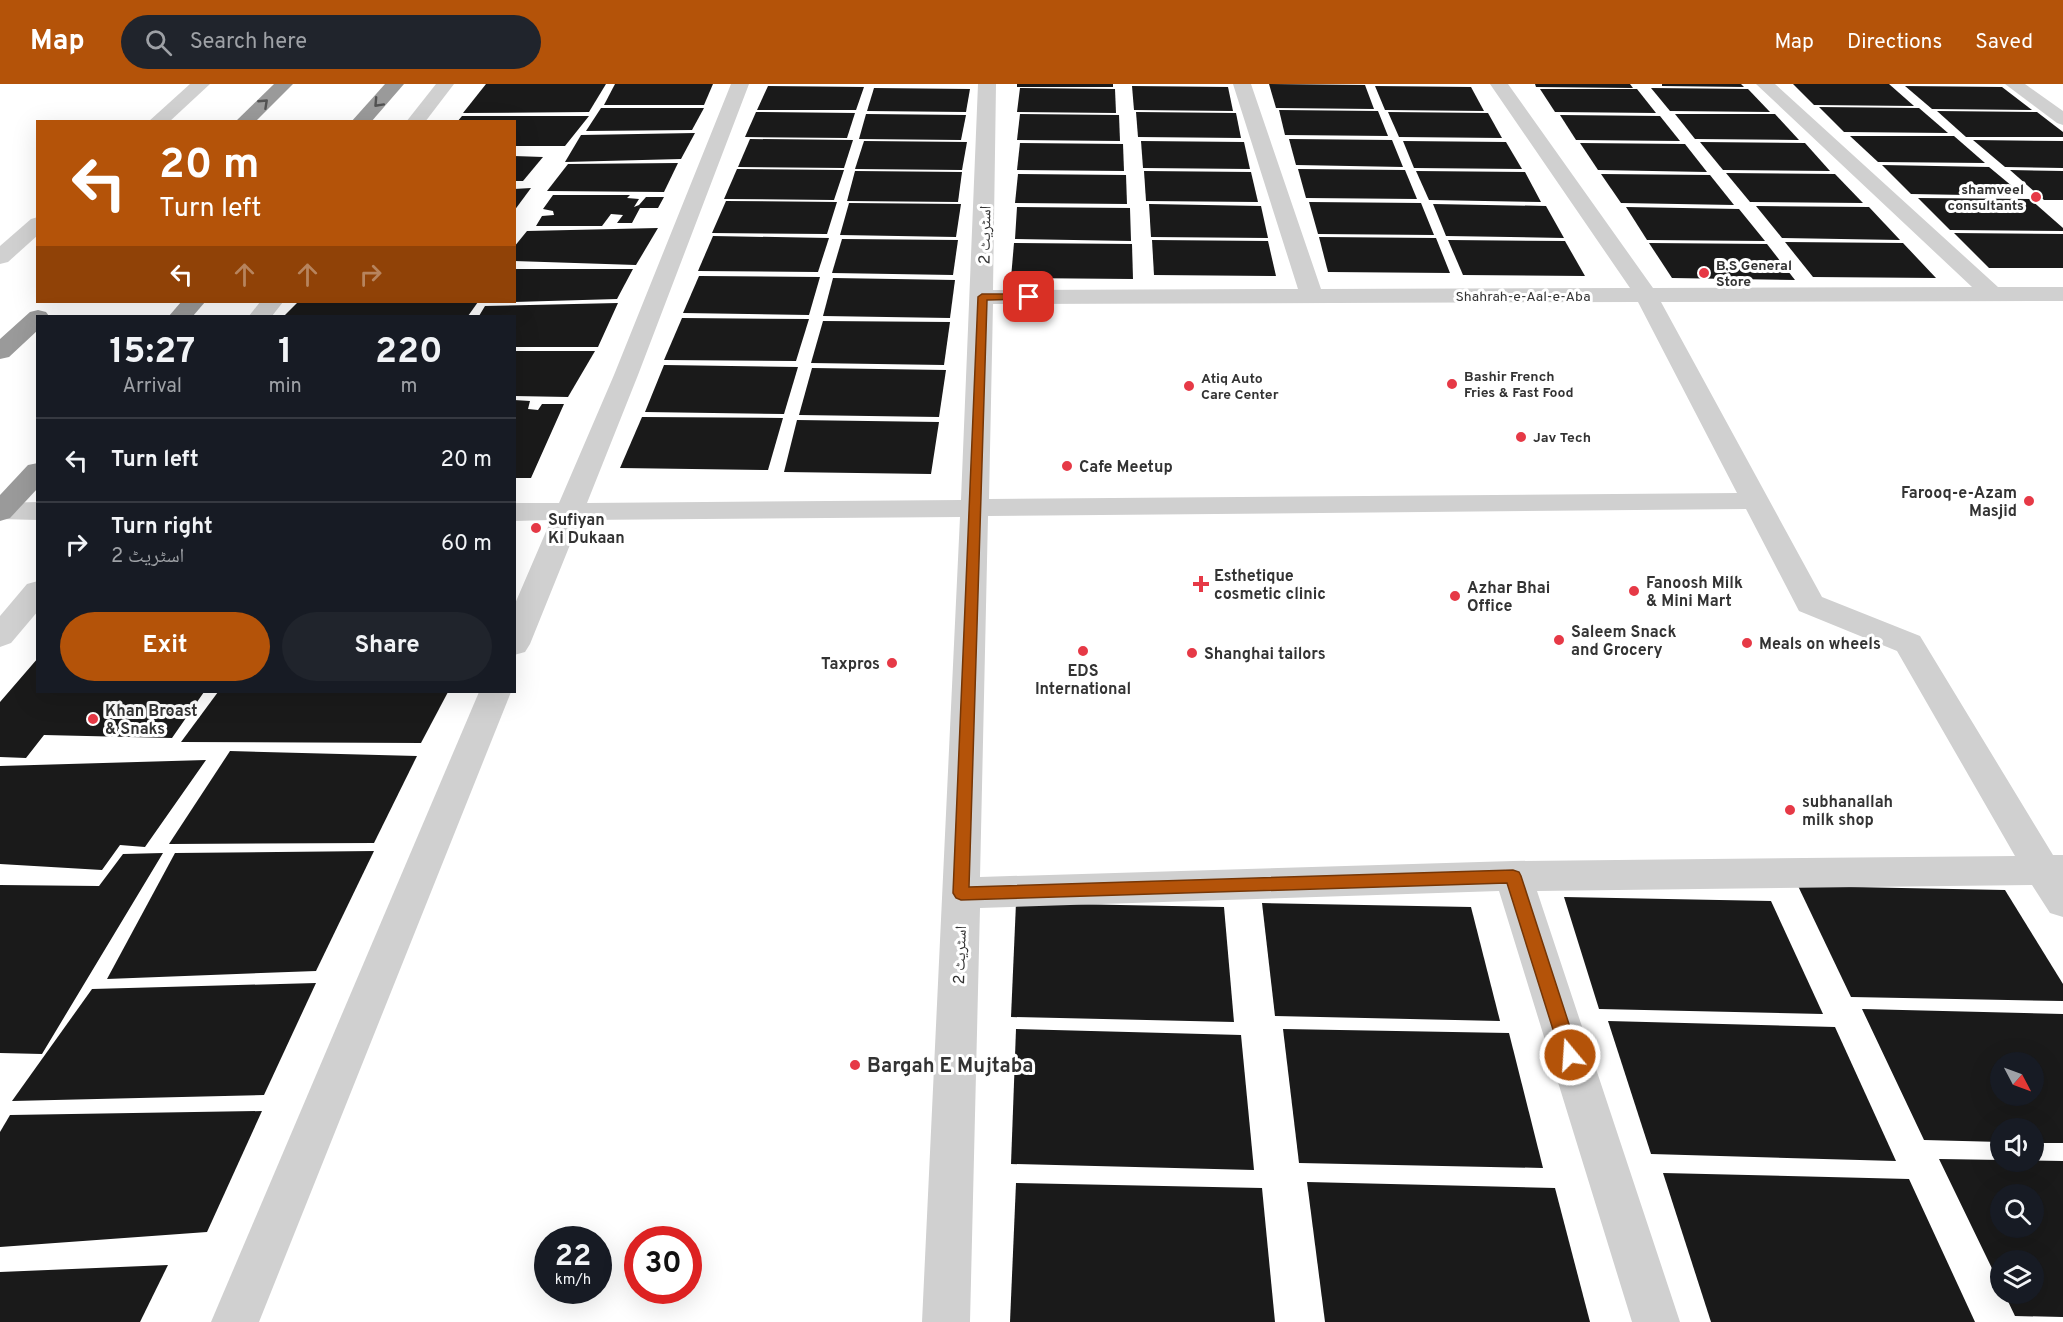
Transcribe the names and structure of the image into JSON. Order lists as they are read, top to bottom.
{
  "streets": {
    "street": ["اسٹریٹ 2", "Shahrah-e-Aal-e-Aba"]
  },
  "crossings": [
    ["اسٹریٹ 2", "Shahrah-e-Aal-e-Aba"]
  ],
  "places": {
    "other": [
      "shamveel consultants",
      "B.S General Store",
      "Bashir French Fries & Fast Food",
      "Atiq Auto Care Center",
      "Jav Tech",
      "Cafe Meetup",
      "Farooq-e-Azam Masjid",
      "Sufiyan Ki Dukaan",
      "Fanoosh Milk & Mini Mart",
      "Azhar Bhai Office",
      "Saleem Snack and Grocery",
      "Meals on wheels",
      "EDS International",
      "Shanghai tailors",
      "Taxpros",
      "Khan Broast & Snaks",
      "subhanallah milk shop",
      "Bargah E Mujtaba"
    ],
    "health": ["Esthetique cosmetic clinic"]
  },
  "north": "bottom right",
  "page": {
    "header": "Map",
    "search": "Search here",
    "nav": ["Map", "Directions", "Saved"],
    "turn": ["20 m", "Turn left"],
    "eta": [
      "15:27",
      "Arrival",
      "1",
      "min",
      "220",
      "m"
    ],
    "list": [
      {
        "name": "Turn left",
        "value": "20 m"
      },
      {
        "name": "Turn right",
        "note": "اسٹریٹ 2",
        "value": "60 m"
      }
    ],
    "buttons": ["Exit", "Share"],
    "speed": "22 km/h",
    "limit": "30"
  }
}
